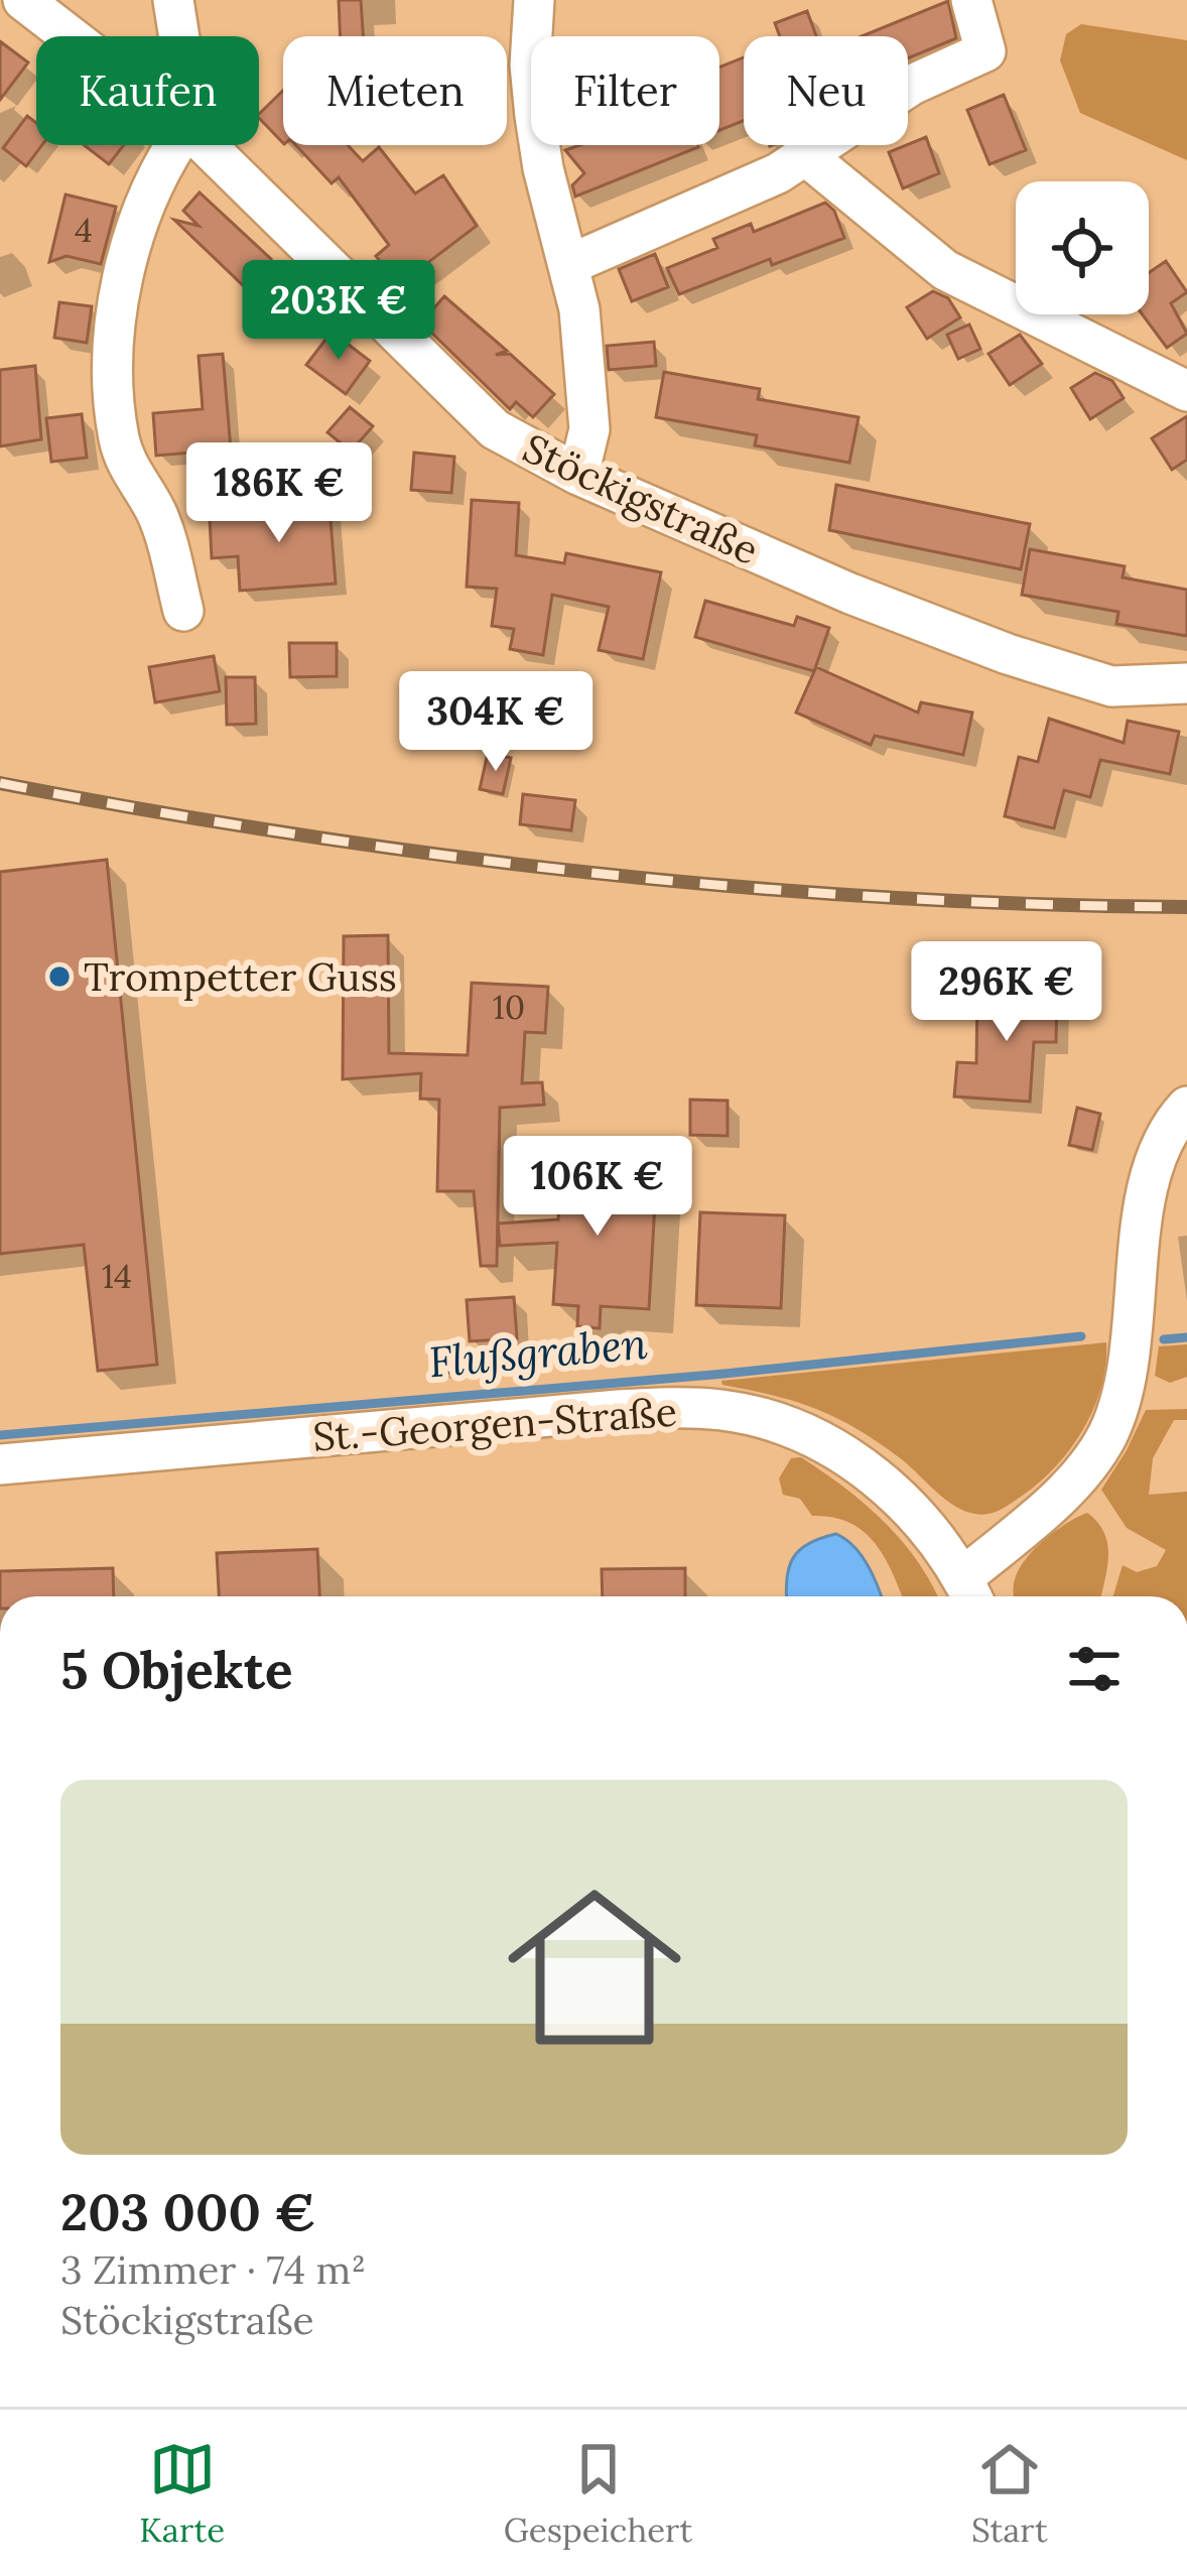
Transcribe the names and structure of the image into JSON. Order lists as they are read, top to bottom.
{
  "streets": {
    "street": ["Stöckigstraße", "St.-Georgen-Straße"]
  },
  "water": ["Flußgraben"],
  "places": ["Trompetter Guss"],
  "house_numbers": ["4", "10", "14"],
  "page": {
    "chip": [
      "Kaufen",
      "Mieten",
      "Filter",
      "Neu"
    ],
    "price": [
      "203K €",
      "186K €",
      "304K €",
      "296K €",
      "106K €"
    ],
    "heading": "5 Objekte",
    "list": [
      {
        "name": "203 000 €",
        "note": "3 Zimmer · 74 m² · Stöckigstraße"
      }
    ],
    "tabs": ["Karte", "Gespeichert", "Start"]
  }
}
